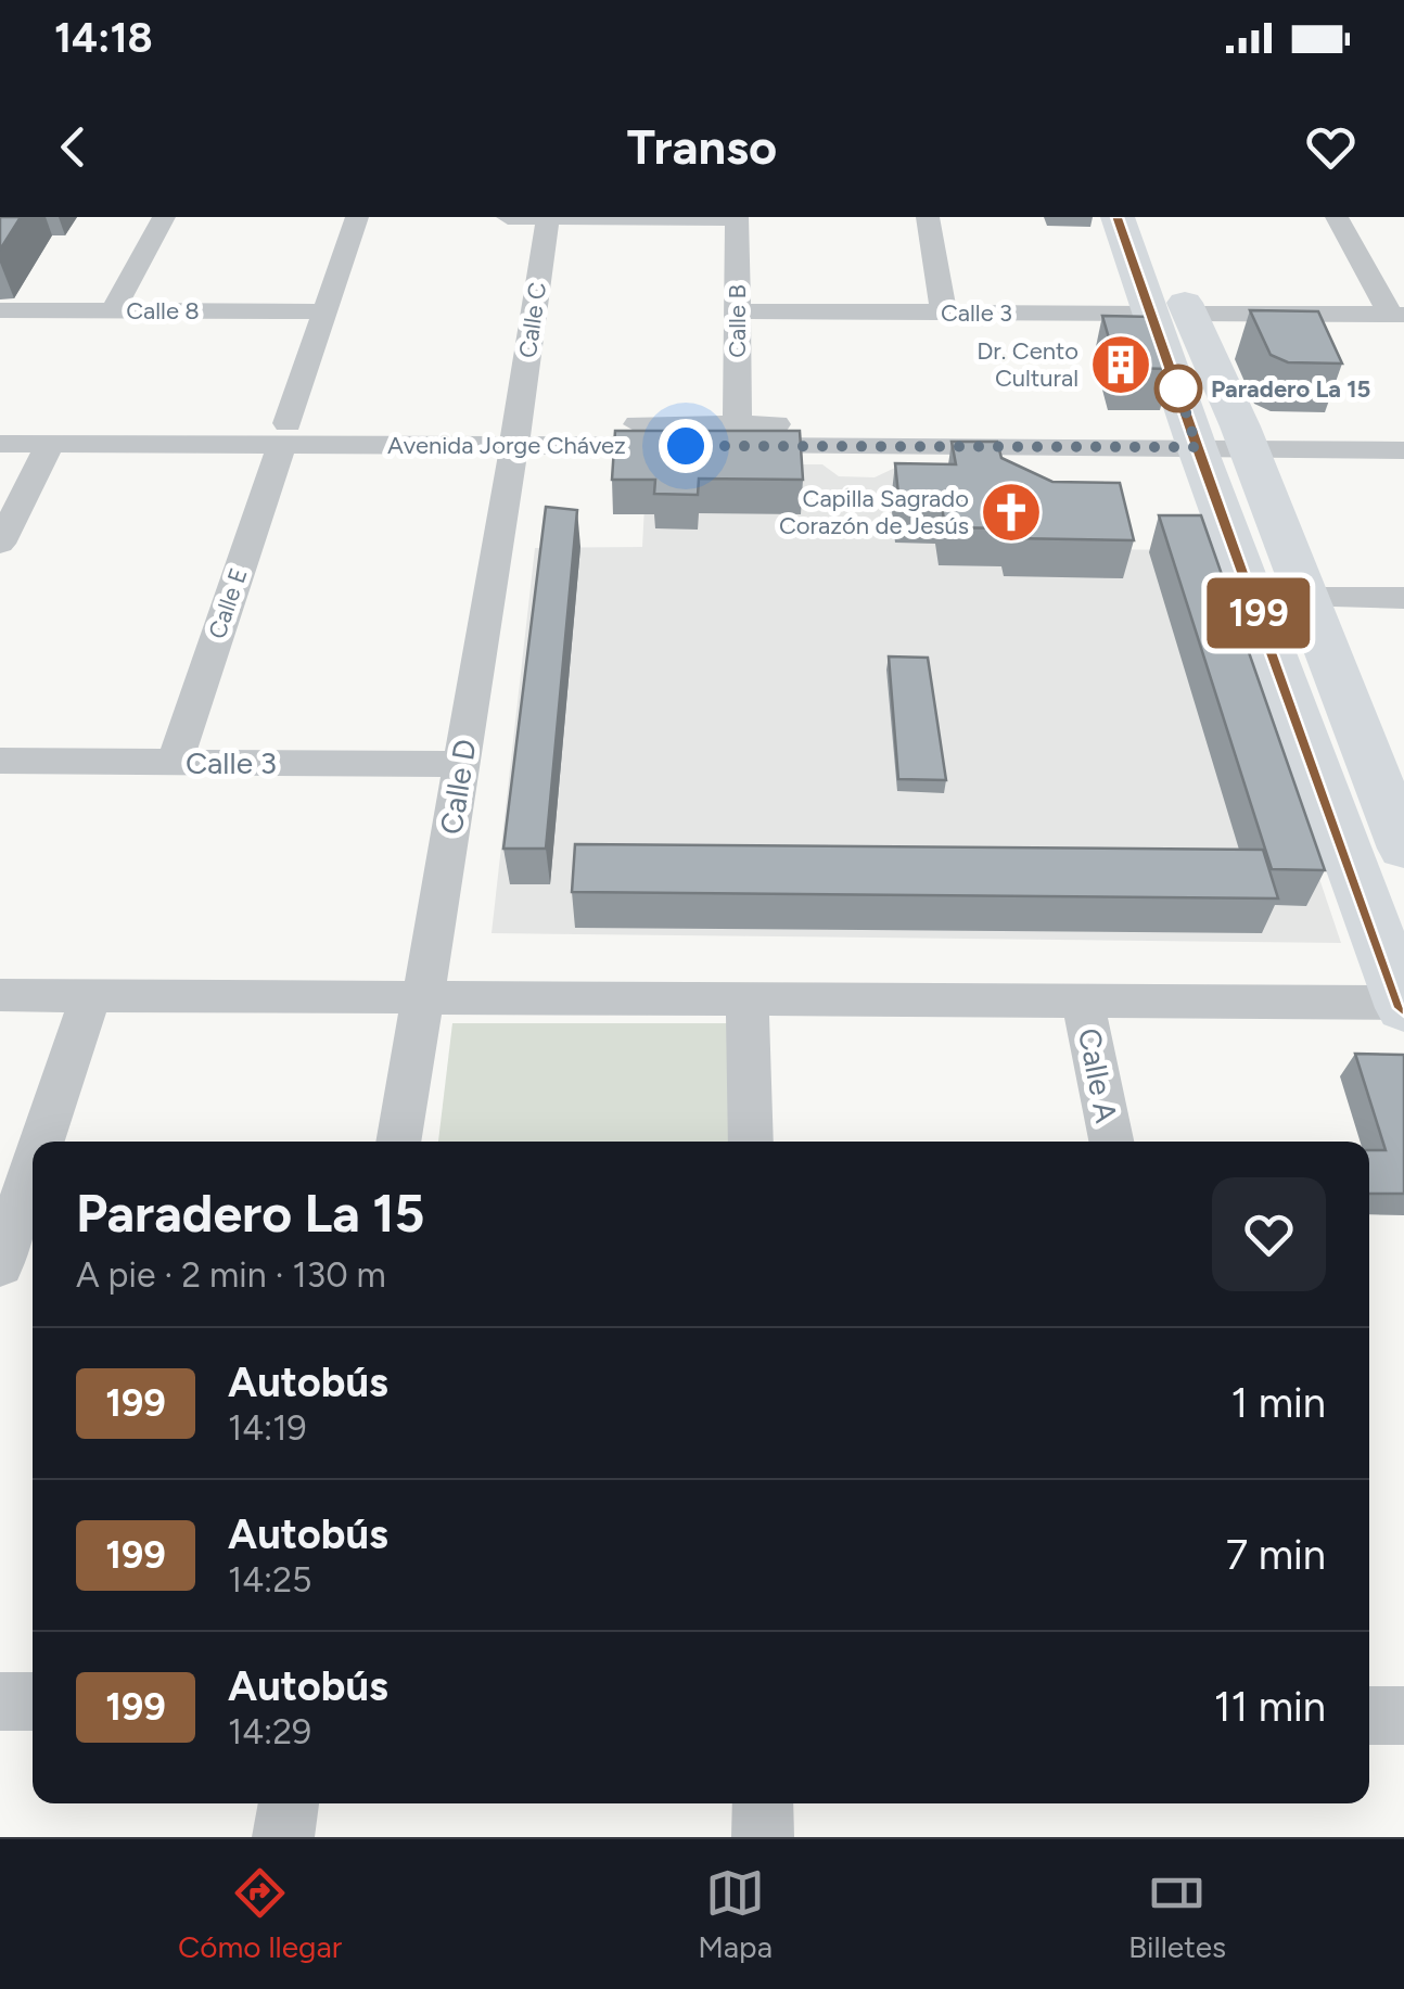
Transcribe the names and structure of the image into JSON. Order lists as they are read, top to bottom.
{
  "streets": {
    "street": [
      "Calle 8",
      "Calle 3",
      "Calle C",
      "Calle B",
      "Avenida Jorge Chávez",
      "Calle E",
      "Calle D",
      "Calle A"
    ]
  },
  "crossings": [
    ["Calle 8", "Calle E"],
    ["Calle 3", "Calle B"],
    ["Calle 3", "Calle E"],
    ["Calle 3", "Calle D"],
    ["Calle C", "Avenida Jorge Chávez"],
    ["Calle C", "Calle D"],
    ["Calle B", "Avenida Jorge Chávez"],
    ["Avenida Jorge Chávez", "Calle E"],
    ["Avenida Jorge Chávez", "Calle D"]
  ],
  "places": {
    "building": ["Dr. Cento Cultural"],
    "other": ["Paradero La 15"],
    "church": ["Capilla Sagrado Corazón de Jesús"]
  },
  "lines": ["bus line 199"],
  "page": {
    "status": "14:18",
    "header": "Transo",
    "on_map": "199",
    "heading": ["Paradero La 15", "A pie · 2 min · 130 m"],
    "list": [
      {
        "mark": "199",
        "name": "Autobús",
        "note": "14:19",
        "value": "1 min"
      },
      {
        "mark": "199",
        "name": "Autobús",
        "note": "14:25",
        "value": "7 min"
      },
      {
        "mark": "199",
        "name": "Autobús",
        "note": "14:29",
        "value": "11 min"
      }
    ],
    "tabs": ["Cómo llegar", "Mapa", "Billetes"]
  }
}
